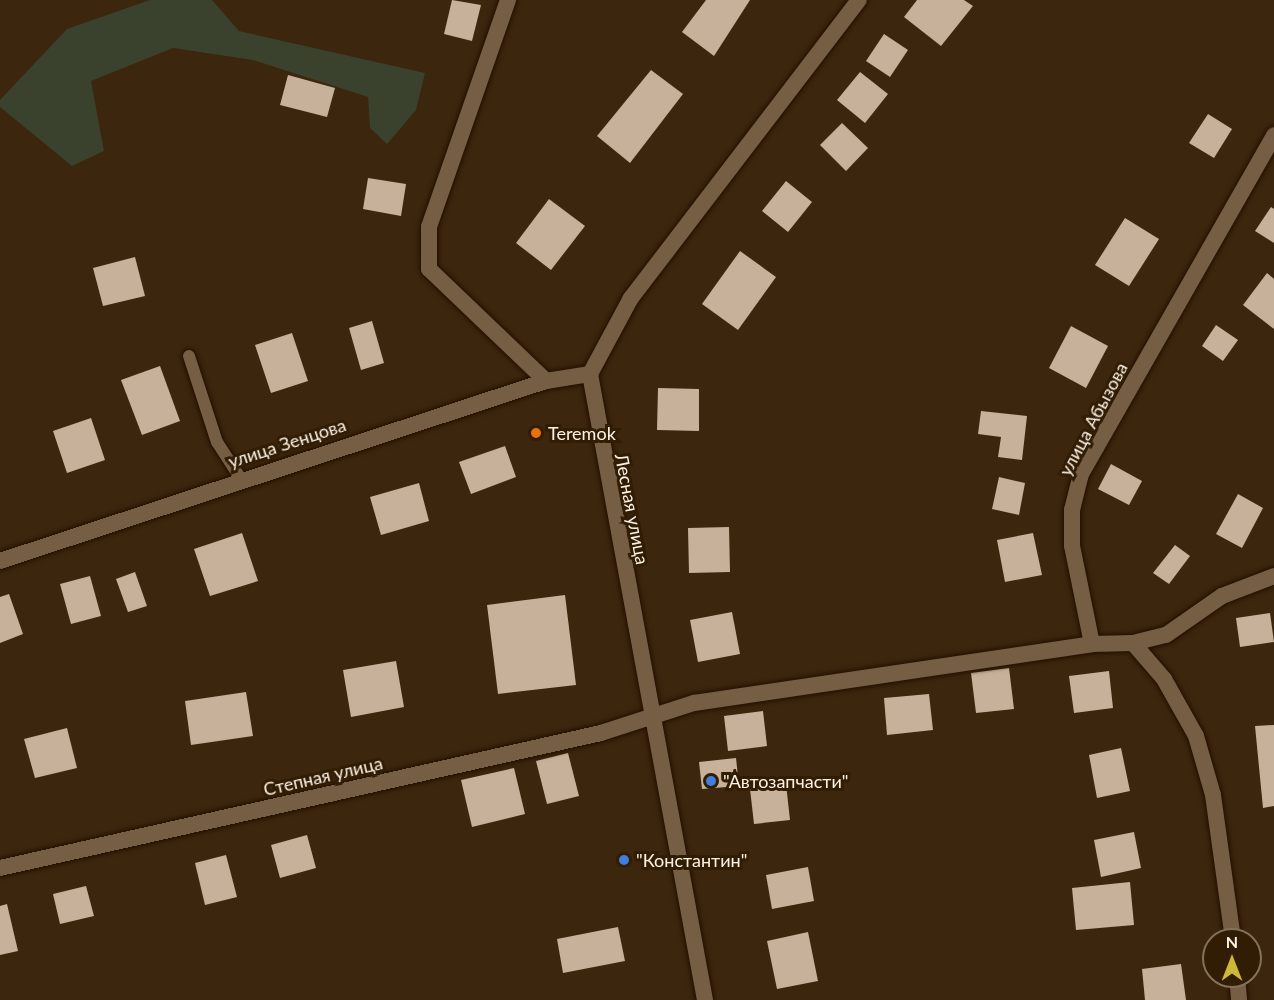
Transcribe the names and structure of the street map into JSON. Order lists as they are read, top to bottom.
{
  "streets": {
    "street": [
      "улица Абызова",
      "улица Зенцова",
      "Лесная улица",
      "Степная улица"
    ]
  },
  "crossings": [
    ["улица Абызова", "Степная улица"],
    ["улица Зенцова", "Лесная улица"],
    ["Лесная улица", "Степная улица"]
  ],
  "places": ["Teremok", "\"Автозапчасти\"", "\"Константин\""],
  "north": "top"
}
